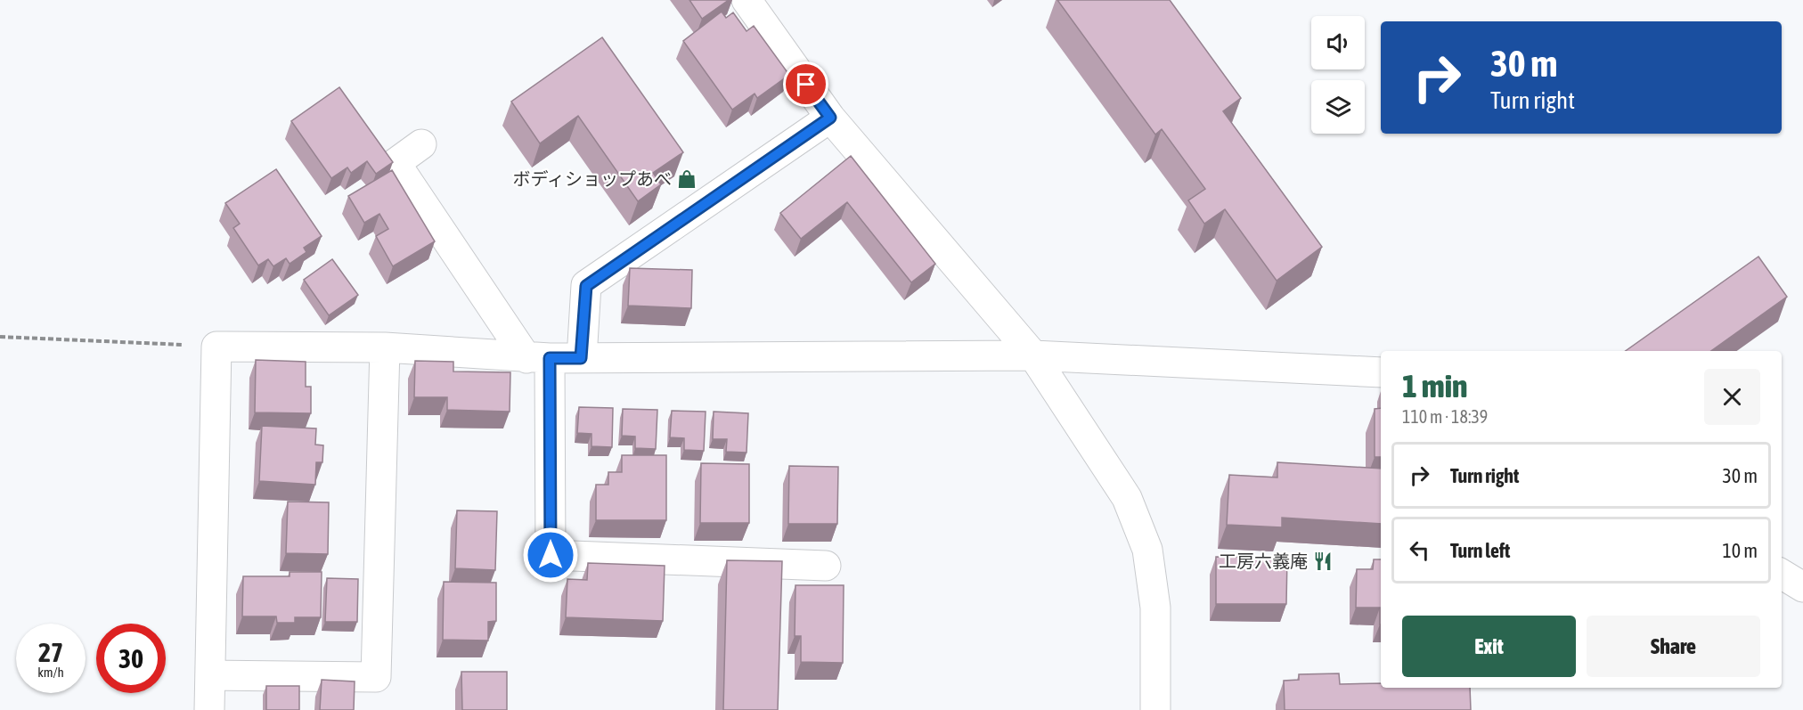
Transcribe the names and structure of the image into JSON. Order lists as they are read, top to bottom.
{
  "places": {
    "shop": ["ボディショップあべ"],
    "restaurant": ["工房六義庵"]
  },
  "page": {
    "turn": ["30 m", "Turn right"],
    "heading": ["1 min", "110 m · 18:39"],
    "list": [
      {
        "name": "Turn right",
        "value": "30 m"
      },
      {
        "name": "Turn left",
        "value": "10 m"
      }
    ],
    "buttons": ["Exit", "Share"],
    "speed": "27 km/h",
    "limit": "30"
  }
}
